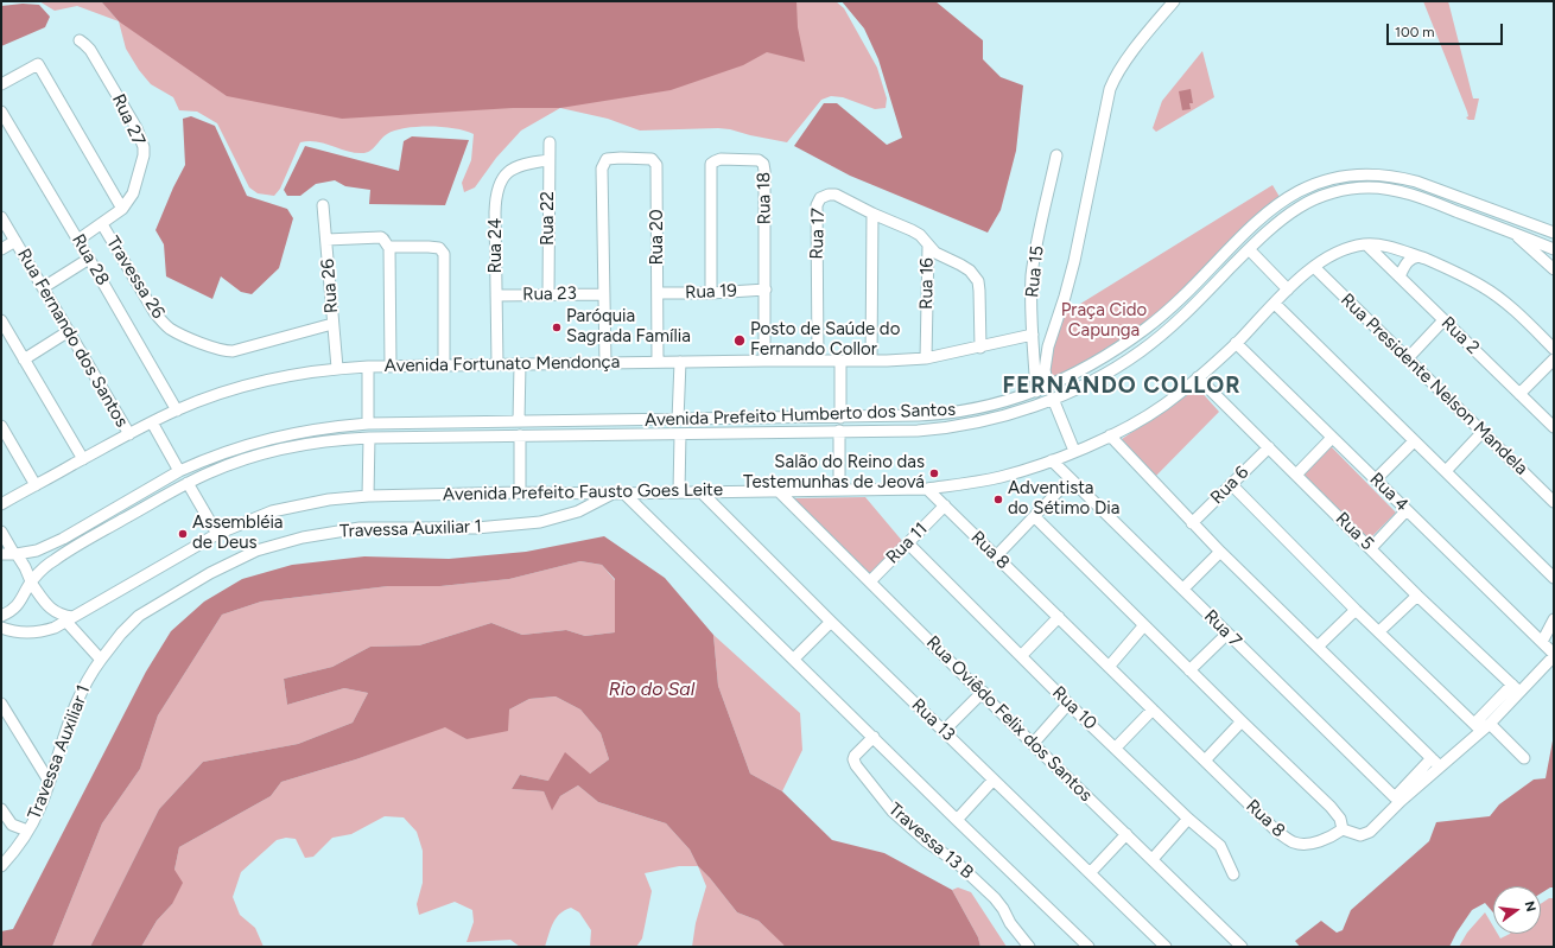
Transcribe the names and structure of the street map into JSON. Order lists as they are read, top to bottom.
{
  "streets": {
    "street": [
      "Rua 27",
      "Rua 18",
      "Rua 22",
      "Rua 17",
      "Rua 20",
      "Rua 24",
      "Rua 28",
      "Rua 15",
      "Travessa 26",
      "Rua 16",
      "Rua 26",
      "Rua 19",
      "Rua 23",
      "Rua 2",
      "Rua Fernando dos Santos",
      "Avenida Fortunato Mendonça",
      "Rua Presidente Nelson Mandela",
      "Avenida Prefeito Humberto dos Santos",
      "Rua 6",
      "Avenida Prefeito Fausto Goes Leite",
      "Rua 4",
      "Travessa Auxiliar 1",
      "Rua 5",
      "Rua 11",
      "Rua 8",
      "Rua 7",
      "Rua 10",
      "Rua Oviêdo Felix dos Santos",
      "Rua 13",
      "Travessa 13 B"
    ]
  },
  "crossings": [
    ["Rua 27", "Rua 28"],
    ["Rua 27", "Travessa 26"],
    ["Rua 18", "Rua 19"],
    ["Rua 18", "Avenida Fortunato Mendonça"],
    ["Rua 22", "Rua 24"],
    ["Rua 22", "Rua 23"],
    ["Rua 17", "Rua 16"],
    ["Rua 17", "Avenida Fortunato Mendonça"],
    ["Rua 20", "Rua 19"],
    ["Rua 20", "Rua 23"],
    ["Rua 20", "Avenida Fortunato Mendonça"],
    ["Rua 24", "Rua 23"],
    ["Rua 24", "Avenida Fortunato Mendonça"],
    ["Rua 28", "Avenida Fortunato Mendonça"],
    ["Rua 15", "Avenida Fortunato Mendonça"],
    ["Rua 15", "Avenida Prefeito Humberto dos Santos"],
    ["Travessa 26", "Rua 26"],
    ["Rua 16", "Avenida Fortunato Mendonça"],
    ["Rua 26", "Avenida Fortunato Mendonça"],
    ["Rua 2", "Avenida Prefeito Fausto Goes Leite"],
    ["Rua Fernando dos Santos", "Avenida Fortunato Mendonça"],
    ["Rua Presidente Nelson Mandela", "Avenida Prefeito Fausto Goes Leite"],
    ["Rua 6", "Rua 5"],
    ["Avenida Prefeito Fausto Goes Leite", "Rua 4"],
    ["Avenida Prefeito Fausto Goes Leite", "Travessa Auxiliar 1"],
    ["Avenida Prefeito Fausto Goes Leite", "Rua 5"],
    ["Avenida Prefeito Fausto Goes Leite", "Rua 8"],
    ["Avenida Prefeito Fausto Goes Leite", "Rua 7"],
    ["Avenida Prefeito Fausto Goes Leite", "Rua Oviêdo Felix dos Santos"],
    ["Avenida Prefeito Fausto Goes Leite", "Rua 13"],
    ["Rua 11", "Rua 8"],
    ["Rua 11", "Rua 10"],
    ["Rua 11", "Rua Oviêdo Felix dos Santos"]
  ],
  "districts": ["FERNANDO COLLOR"],
  "water": ["Rio do Sal"],
  "parks": ["Praça Cido Capunga"],
  "places": [
    "Paróquia Sagrada Família",
    "Posto de Saúde do Fernando Collor",
    "Salão do Reino das Testemunhas de Jeová",
    "Adventista do Sétimo Dia",
    "Assembléia de Deus"
  ],
  "scale_bar": "100 m",
  "north": "right"
}
